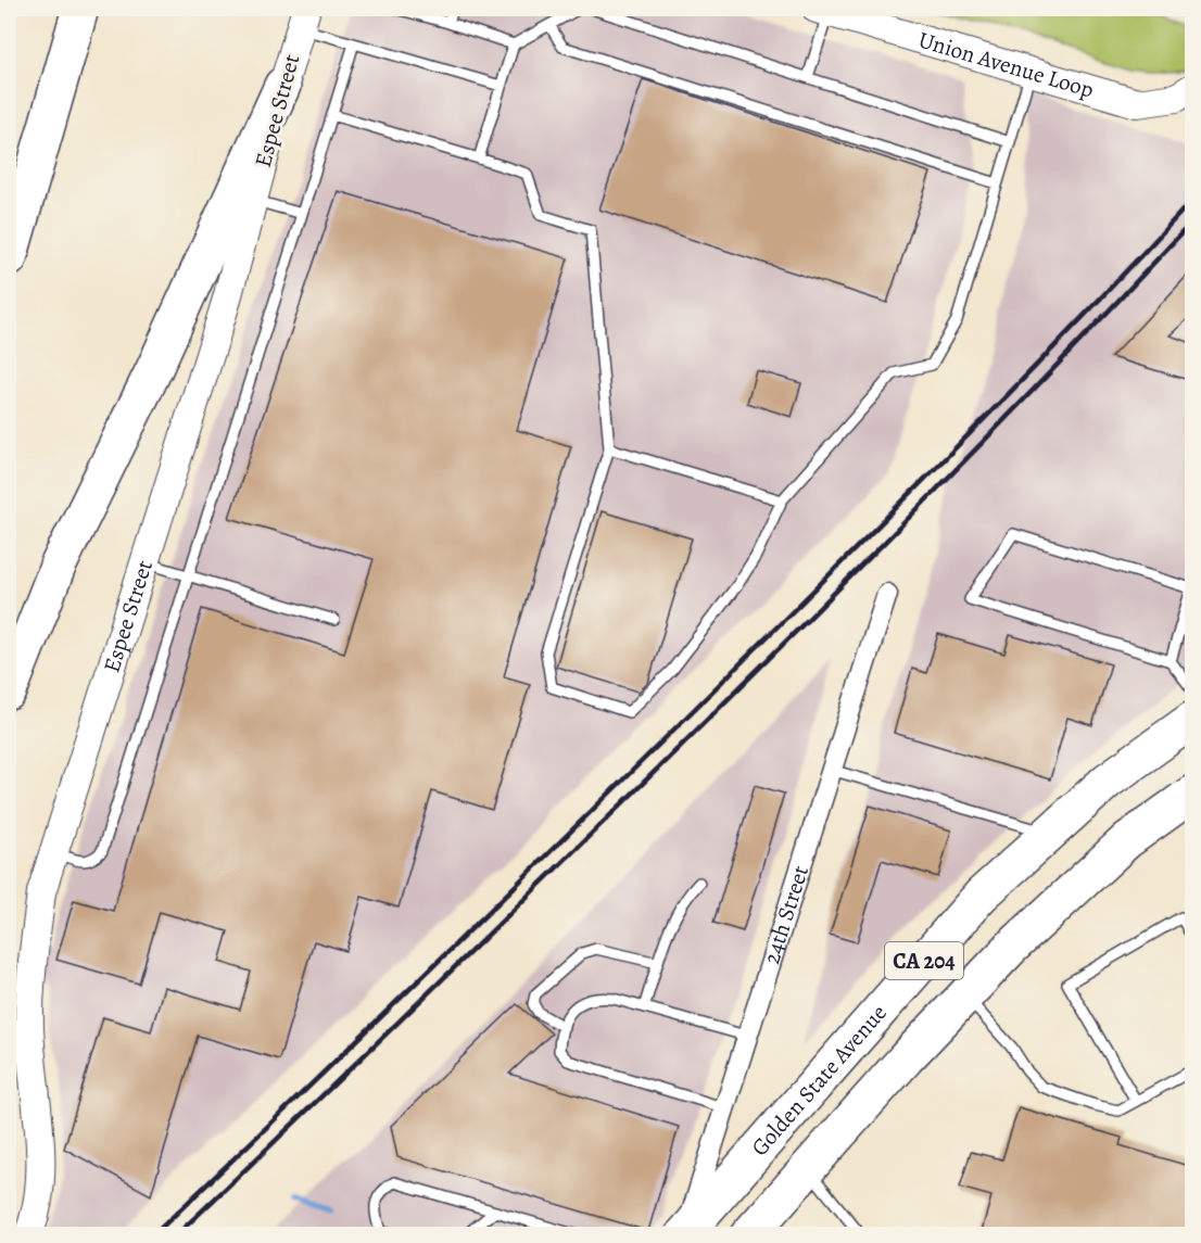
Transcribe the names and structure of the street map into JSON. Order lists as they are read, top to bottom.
{
  "streets": {
    "highway": ["CA 204", "Golden State Avenue"],
    "street": ["Union Avenue Loop", "Espee Street", "24th Street"]
  },
  "crossings": [
    ["24th Street", "Golden State Avenue"]
  ]
}
